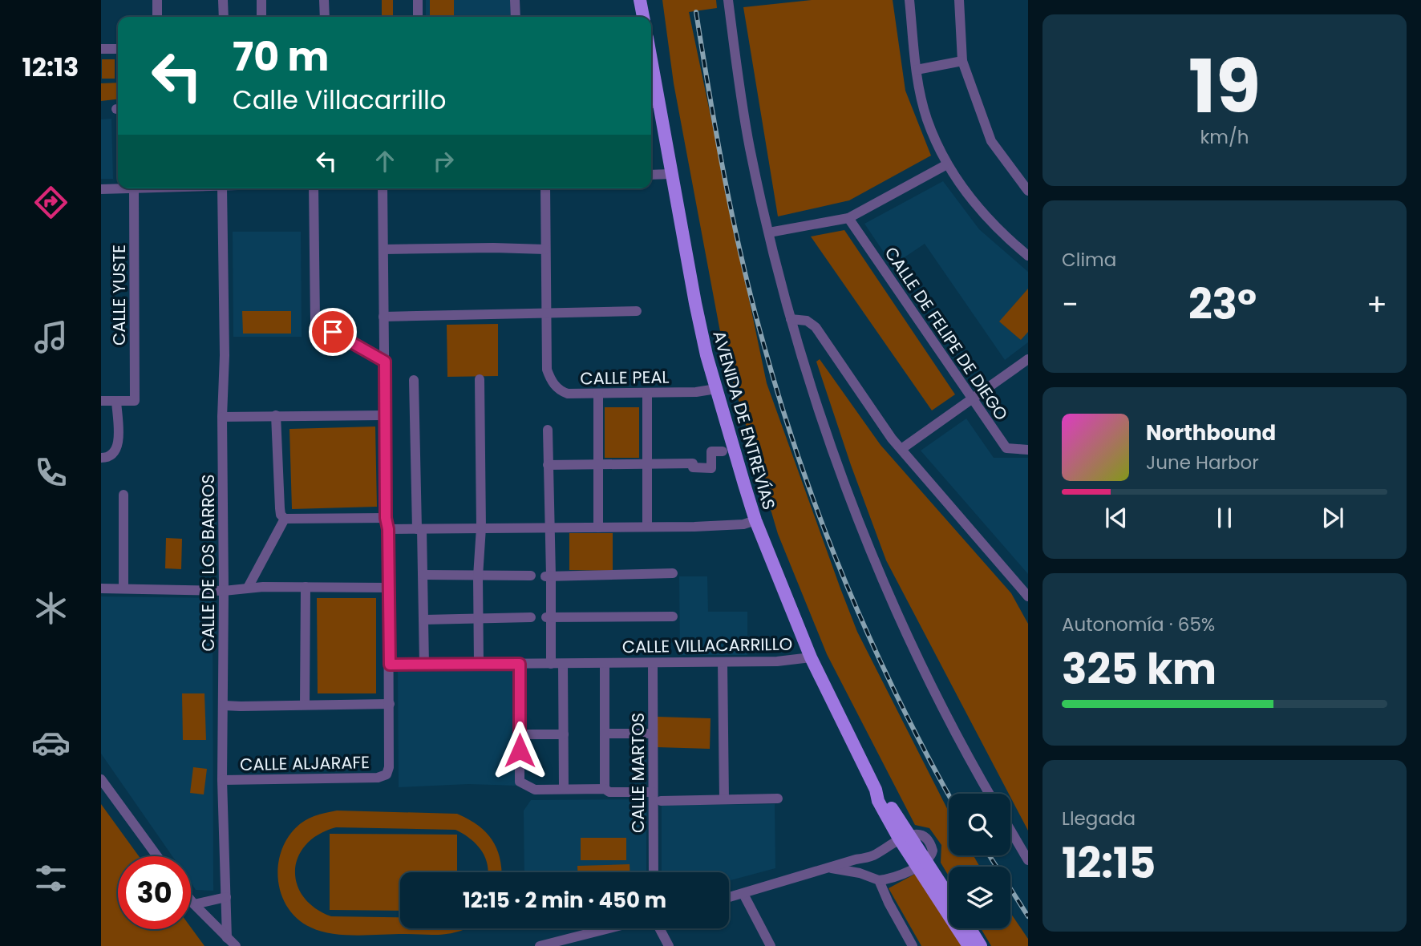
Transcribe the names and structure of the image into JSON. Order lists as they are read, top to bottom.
{
  "streets": {
    "main road": ["AVENIDA DE ENTREVÍAS"],
    "street": [
      "CALLE YUSTE",
      "CALLE DE FELIPE DE DIEGO",
      "CALLE PEAL",
      "CALLE DE LOS BARROS",
      "CALLE VILLACARRILLO",
      "CALLE ALJARAFE",
      "CALLE MARTOS"
    ]
  },
  "crossings": [
    ["CALLE PEAL", "AVENIDA DE ENTREVÍAS"],
    ["AVENIDA DE ENTREVÍAS", "CALLE VILLACARRILLO"],
    ["CALLE DE LOS BARROS", "CALLE ALJARAFE"],
    ["CALLE VILLACARRILLO", "CALLE MARTOS"]
  ],
  "page": {
    "tabs": "12:13",
    "tile": [
      ["19", "km/h"],
      "Clima",
      ["Autonomía · 65%", "325 km"],
      ["Llegada", "12:15"]
    ],
    "turn": ["70 m", "Calle Villacarrillo"],
    "heat": ["−", "23°", "+"],
    "song": ["Northbound", "June Harbor"],
    "limit": "30",
    "trip": "12:15 · 2 min · 450 m"
  }
}
